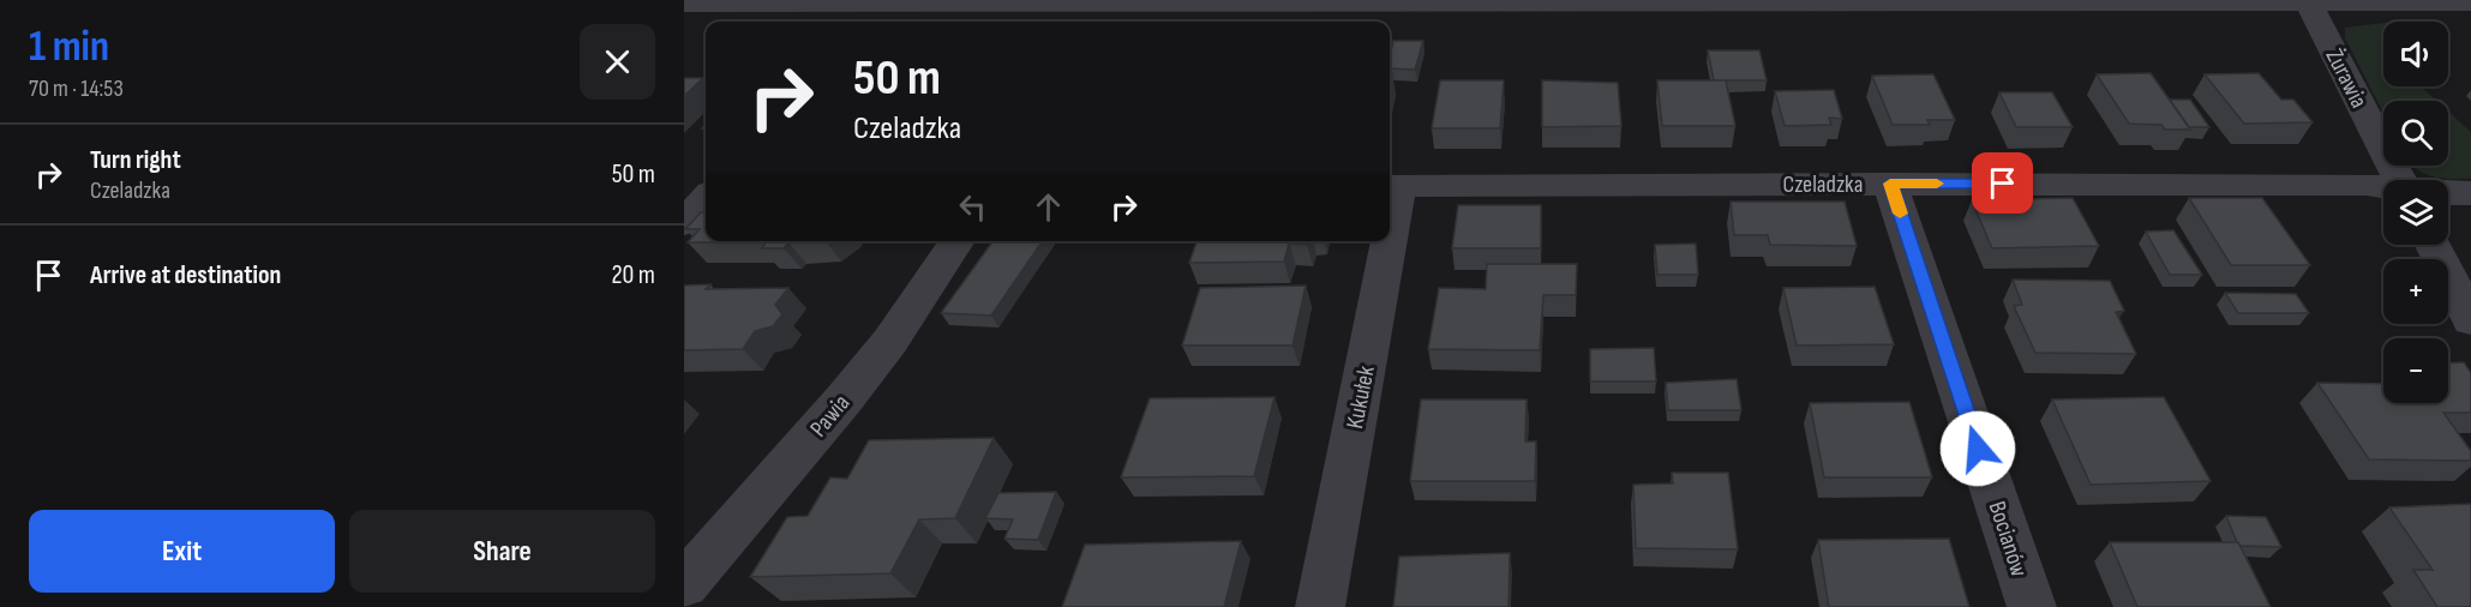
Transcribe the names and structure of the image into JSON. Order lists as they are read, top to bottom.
{
  "streets": {
    "street": [
      "Żurawia",
      "Czeladzka",
      "Kukułek",
      "Pawia",
      "Bocianów"
    ]
  },
  "crossings": [
    ["Czeladzka", "Bocianów"]
  ],
  "page": {
    "heading": ["1 min", "70 m · 14:53"],
    "map_buttons": ["+", "−"],
    "turn": ["50 m", "Czeladzka"],
    "list": [
      {
        "name": "Turn right",
        "note": "Czeladzka",
        "value": "50 m"
      },
      {
        "name": "Arrive at destination",
        "value": "20 m"
      }
    ],
    "buttons": ["Exit", "Share"]
  }
}
